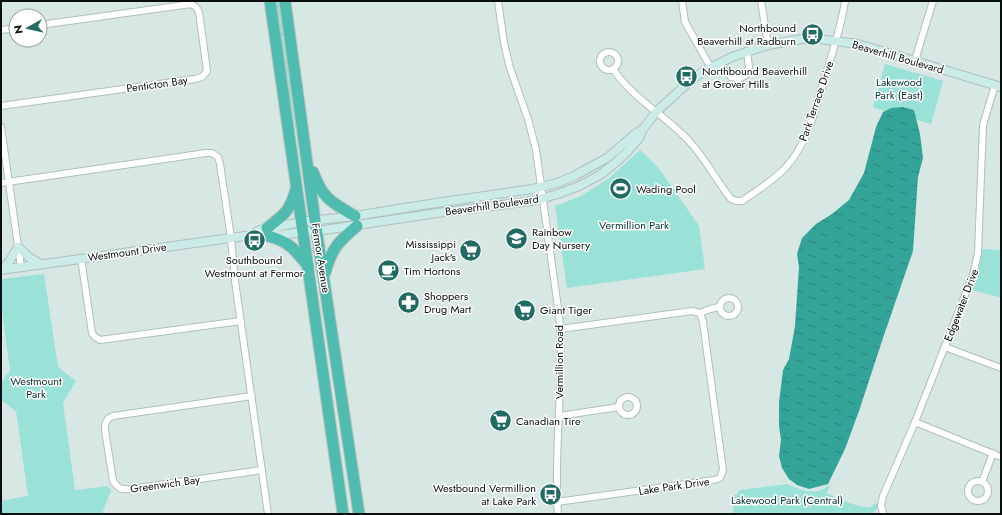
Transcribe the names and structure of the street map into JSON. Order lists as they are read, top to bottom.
{
  "streets": {
    "highway": ["Fermor Avenue"],
    "street": [
      "Beaverhill Boulevard",
      "Penticton Bay",
      "Park Terrace Drive",
      "Westmount Drive",
      "Edgewater Drive",
      "Vermillion Road",
      "Greenwich Bay",
      "Lake Park Drive"
    ]
  },
  "crossings": [
    ["Beaverhill Boulevard", "Park Terrace Drive"],
    ["Beaverhill Boulevard", "Westmount Drive"],
    ["Beaverhill Boulevard", "Fermor Avenue"],
    ["Beaverhill Boulevard", "Edgewater Drive"],
    ["Beaverhill Boulevard", "Vermillion Road"],
    ["Westmount Drive", "Fermor Avenue"],
    ["Vermillion Road", "Lake Park Drive"]
  ],
  "parks": [
    "Lakewood Park (East)",
    "Vermillion Park",
    "Westmount Park",
    "Lakewood Park (Central)"
  ],
  "places": {
    "bus stop": [
      "Northbound Beaverhill at Radburn",
      "Northbound Beaverhill at Grover Hills",
      "Southbound Westmount at Fermor",
      "Westbound Vermillion at Lake Park"
    ],
    "sports": ["Wading Pool"],
    "school or university": ["Rainbow Day Nursery"],
    "supermarket": ["Mississippi Jack's", "Giant Tiger", "Canadian Tire"],
    "cafe": ["Tim Hortons"],
    "pharmacy": ["Shoppers Drug Mart"]
  },
  "north": "left"
}
